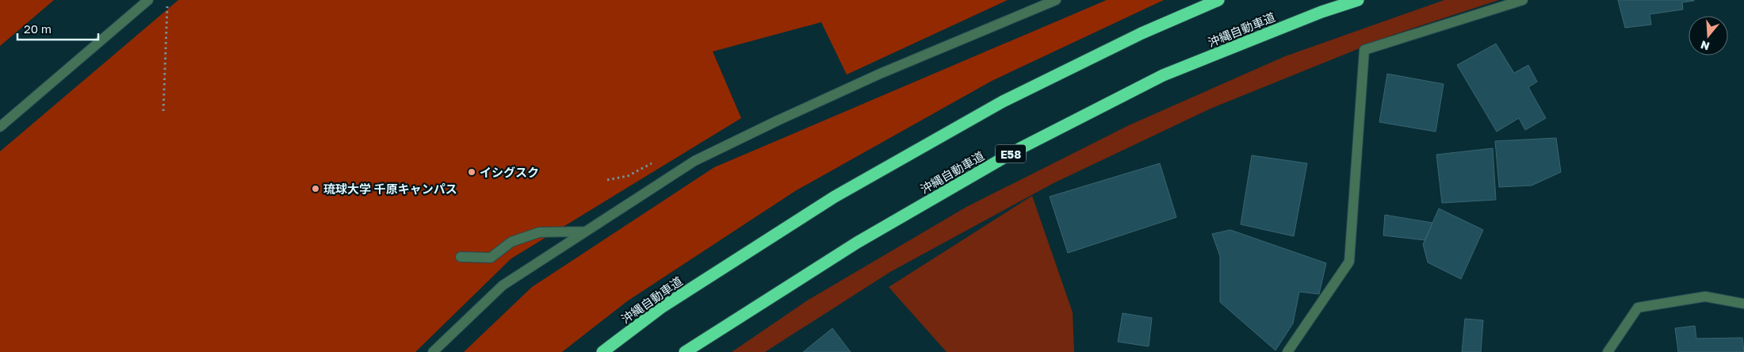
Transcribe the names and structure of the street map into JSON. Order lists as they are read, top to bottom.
{
  "streets": {
    "highway": ["沖縄自動車道", "E58"]
  },
  "places": ["イシグスク", "琉球大学 千原キャンパス"],
  "scale_bar": "20 m",
  "north": "bottom"
}
